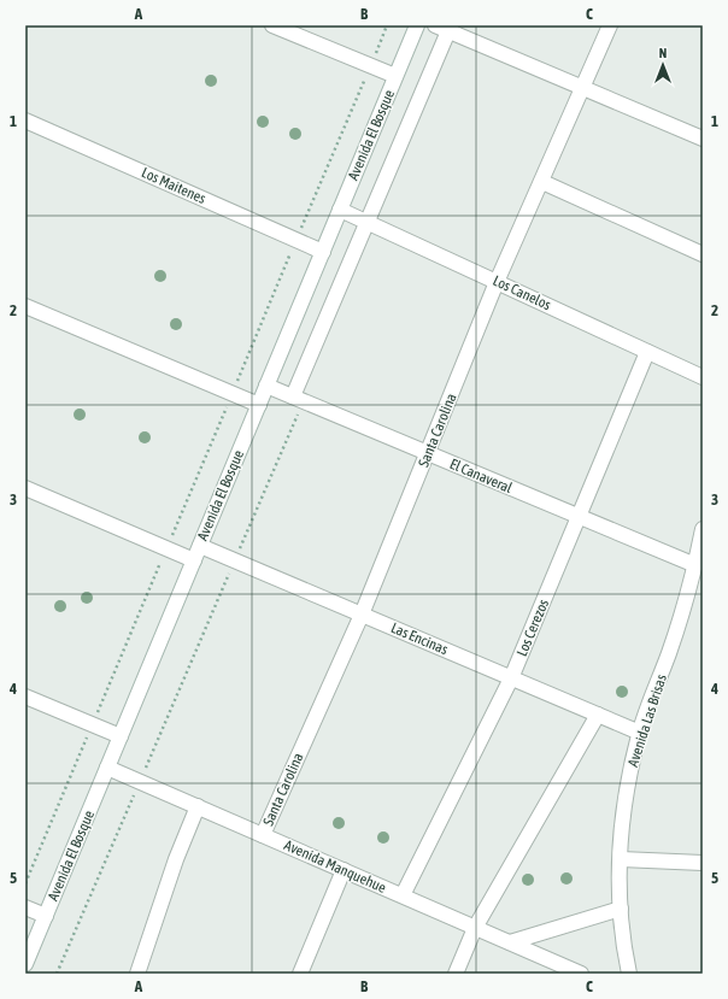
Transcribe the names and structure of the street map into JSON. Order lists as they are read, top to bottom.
{
  "streets": {
    "street": [
      "Avenida El Bosque",
      "Los Maitenes",
      "Los Canelos",
      "Santa Carolina",
      "El Canaveral",
      "Los Cerezos",
      "Las Encinas",
      "Avenida Las Brisas",
      "Avenida Manquehue"
    ]
  },
  "crossings": [
    ["Avenida El Bosque", "Los Maitenes"],
    ["Avenida El Bosque", "Los Canelos"],
    ["Avenida El Bosque", "El Canaveral"],
    ["Avenida El Bosque", "Las Encinas"],
    ["Avenida El Bosque", "Avenida Manquehue"],
    ["Los Canelos", "Santa Carolina"],
    ["Los Canelos", "Los Cerezos"],
    ["Santa Carolina", "El Canaveral"],
    ["Santa Carolina", "Las Encinas"],
    ["Santa Carolina", "Avenida Manquehue"],
    ["El Canaveral", "Los Cerezos"],
    ["El Canaveral", "Avenida Las Brisas"],
    ["Los Cerezos", "Las Encinas"],
    ["Los Cerezos", "Avenida Manquehue"],
    ["Las Encinas", "Avenida Las Brisas"]
  ],
  "north": "top",
  "grid": {
    "columns": ["A", "B", "C"],
    "rows": [
      "1",
      "2",
      "3",
      "4",
      "5"
    ]
  }
}
